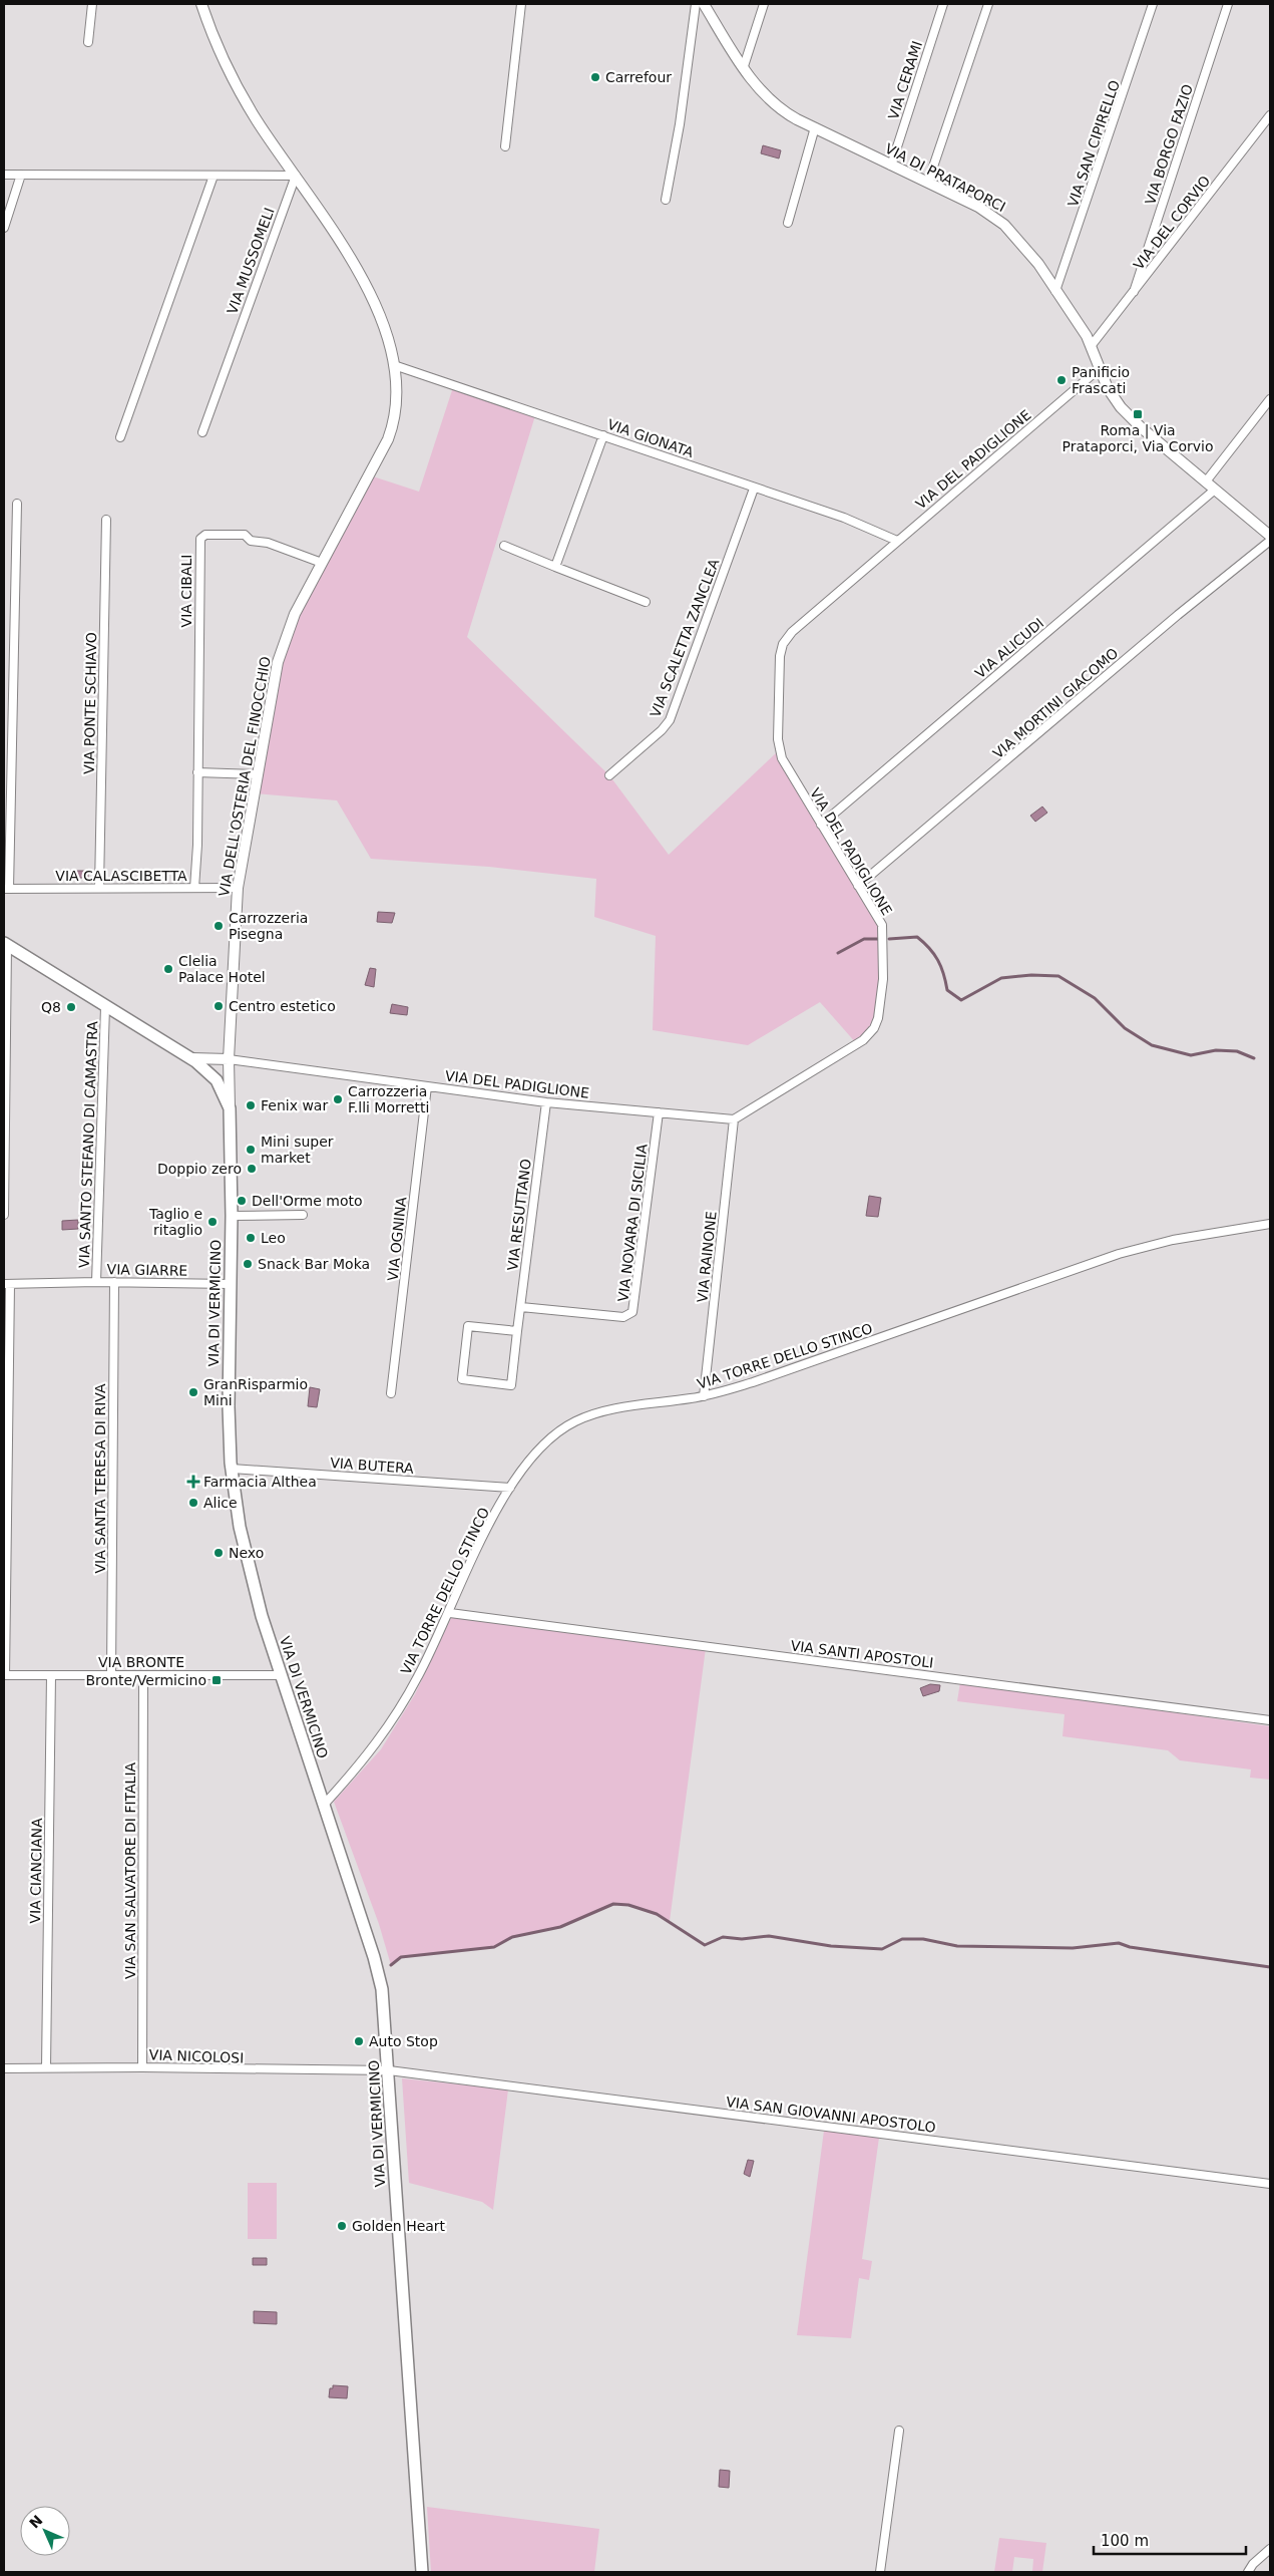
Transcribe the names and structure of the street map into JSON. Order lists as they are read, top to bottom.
{
  "streets": {
    "main road": ["VIA DI VERMICINO"],
    "street": [
      "VIA CERAMI",
      "VIA SAN CIPIRELLO",
      "VIA BORGO FAZIO",
      "VIA DI PRATAPORCI",
      "VIA DEL CORVIO",
      "VIA MUSSOMELI",
      "VIA GIONATA",
      "VIA DEL PADIGLIONE",
      "VIA CIBALI",
      "VIA SCALETTA ZANCLEA",
      "VIA ALICUDI",
      "VIA PONTE SCHIAVO",
      "VIA MORTINI GIACOMO",
      "VIA DELL'OSTERIA DEL FINOCCHIO",
      "VIA CALASCIBETTA",
      "VIA SANTO STEFANO DI CAMASTRA",
      "VIA RESUTTANO",
      "VIA NOVARA DI SICILIA",
      "VIA OGNINA",
      "VIA RAINONE",
      "VIA GIARRE",
      "VIA TORRE DELLO STINCO",
      "VIA BUTERA",
      "VIA SANTA TERESA DI RIVA",
      "VIA SANTI APOSTOLI",
      "VIA BRONTE",
      "VIA CIANCIANA",
      "VIA SAN SALVATORE DI FITALIA",
      "VIA NICOLOSI",
      "VIA SAN GIOVANNI APOSTOLO"
    ]
  },
  "crossings": [
    ["VIA CERAMI", "VIA DI PRATAPORCI"],
    ["VIA SAN CIPIRELLO", "VIA DI PRATAPORCI"],
    ["VIA BORGO FAZIO", "VIA DEL CORVIO"],
    ["VIA DI PRATAPORCI", "VIA DEL CORVIO"],
    ["VIA DI PRATAPORCI", "VIA DEL PADIGLIONE"],
    ["VIA DI PRATAPORCI", "VIA ALICUDI"],
    ["VIA DI PRATAPORCI", "VIA MORTINI GIACOMO"],
    ["VIA MUSSOMELI", "VIA DELL'OSTERIA DEL FINOCCHIO"],
    ["VIA GIONATA", "VIA DEL PADIGLIONE"],
    ["VIA GIONATA", "VIA SCALETTA ZANCLEA"],
    ["VIA GIONATA", "VIA DELL'OSTERIA DEL FINOCCHIO"],
    ["VIA DEL PADIGLIONE", "VIA ALICUDI"],
    ["VIA DEL PADIGLIONE", "VIA MORTINI GIACOMO"],
    ["VIA DEL PADIGLIONE", "VIA DELL'OSTERIA DEL FINOCCHIO"],
    ["VIA DEL PADIGLIONE", "VIA RESUTTANO"],
    ["VIA DEL PADIGLIONE", "VIA NOVARA DI SICILIA"],
    ["VIA DEL PADIGLIONE", "VIA OGNINA"],
    ["VIA DEL PADIGLIONE", "VIA RAINONE"],
    ["VIA CIBALI", "VIA DELL'OSTERIA DEL FINOCCHIO"],
    ["VIA CIBALI", "VIA CALASCIBETTA"],
    ["VIA PONTE SCHIAVO", "VIA CALASCIBETTA"],
    ["VIA DELL'OSTERIA DEL FINOCCHIO", "VIA CALASCIBETTA"],
    ["VIA DELL'OSTERIA DEL FINOCCHIO", "VIA DI VERMICINO"],
    ["VIA SANTO STEFANO DI CAMASTRA", "VIA GIARRE"],
    ["VIA SANTO STEFANO DI CAMASTRA", "VIA DI VERMICINO"],
    ["VIA RESUTTANO", "VIA NOVARA DI SICILIA"],
    ["VIA RAINONE", "VIA TORRE DELLO STINCO"],
    ["VIA GIARRE", "VIA DI VERMICINO"],
    ["VIA GIARRE", "VIA SANTA TERESA DI RIVA"],
    ["VIA DI VERMICINO", "VIA TORRE DELLO STINCO"],
    ["VIA DI VERMICINO", "VIA BUTERA"],
    ["VIA DI VERMICINO", "VIA BRONTE"],
    ["VIA DI VERMICINO", "VIA NICOLOSI"],
    ["VIA DI VERMICINO", "VIA SAN GIOVANNI APOSTOLO"],
    ["VIA TORRE DELLO STINCO", "VIA BUTERA"],
    ["VIA TORRE DELLO STINCO", "VIA SANTI APOSTOLI"],
    ["VIA SANTA TERESA DI RIVA", "VIA BRONTE"],
    ["VIA BRONTE", "VIA CIANCIANA"],
    ["VIA BRONTE", "VIA SAN SALVATORE DI FITALIA"],
    ["VIA CIANCIANA", "VIA NICOLOSI"],
    ["VIA SAN SALVATORE DI FITALIA", "VIA NICOLOSI"],
    ["VIA NICOLOSI", "VIA SAN GIOVANNI APOSTOLO"]
  ],
  "places": {
    "other": [
      "Carrefour",
      "Panificio Frascati",
      "Carrozzeria Pisegna",
      "Clelia Palace Hotel",
      "Centro estetico",
      "Q8",
      "Carrozzeria F.lli Morretti",
      "Fenix war",
      "Mini super market",
      "Doppio zero",
      "Dell'Orme moto",
      "Taglio e ritaglio",
      "Leo",
      "Snack Bar Moka",
      "GranRisparmio Mini",
      "Alice",
      "Nexo",
      "Auto Stop",
      "Golden Heart"
    ],
    "transit": ["Roma | Via Prataporci, Via Corvio", "Bronte/Vermicino"],
    "health": ["Farmacia Althea"]
  },
  "scale_bar": "100 m",
  "north": "top left"
}
